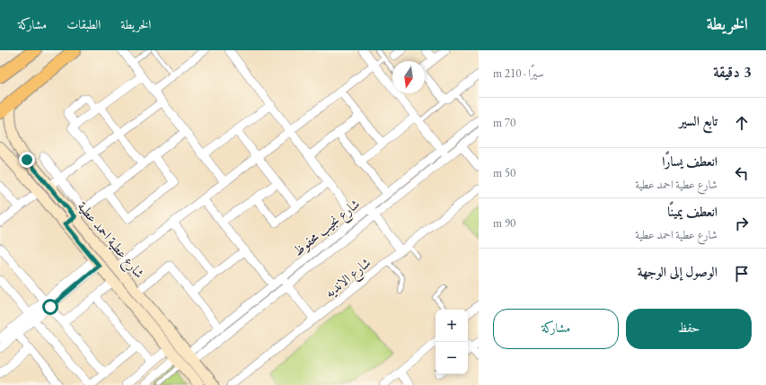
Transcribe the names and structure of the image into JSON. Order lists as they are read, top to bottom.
{
  "streets": {
    "street": ["شارع نجيب محفوظ", "شارع عطية احمد عطية", "شارع الانديه"]
  },
  "crossings": [
    ["شارع نجيب محفوظ", "شارع عطية احمد عطية"]
  ],
  "north": "bottom",
  "page": {
    "header": "الخريطة",
    "nav": ["الخريطة", "الطبقات", "مشاركة"],
    "heading": ["3 دقيقة", "سيرًا · 210 m"],
    "list": [
      ["تابع السير", "70 m"],
      ["انعطف يسارًا", "شارع عطية احمد عطية", "50 m"],
      ["انعطف يمينًا", "شارع عطية احمد عطية", "90 m"],
      "الوصول إلى الوجهة"
    ],
    "buttons": ["حفظ", "مشاركة"],
    "map_buttons": ["+", "−"]
  }
}
